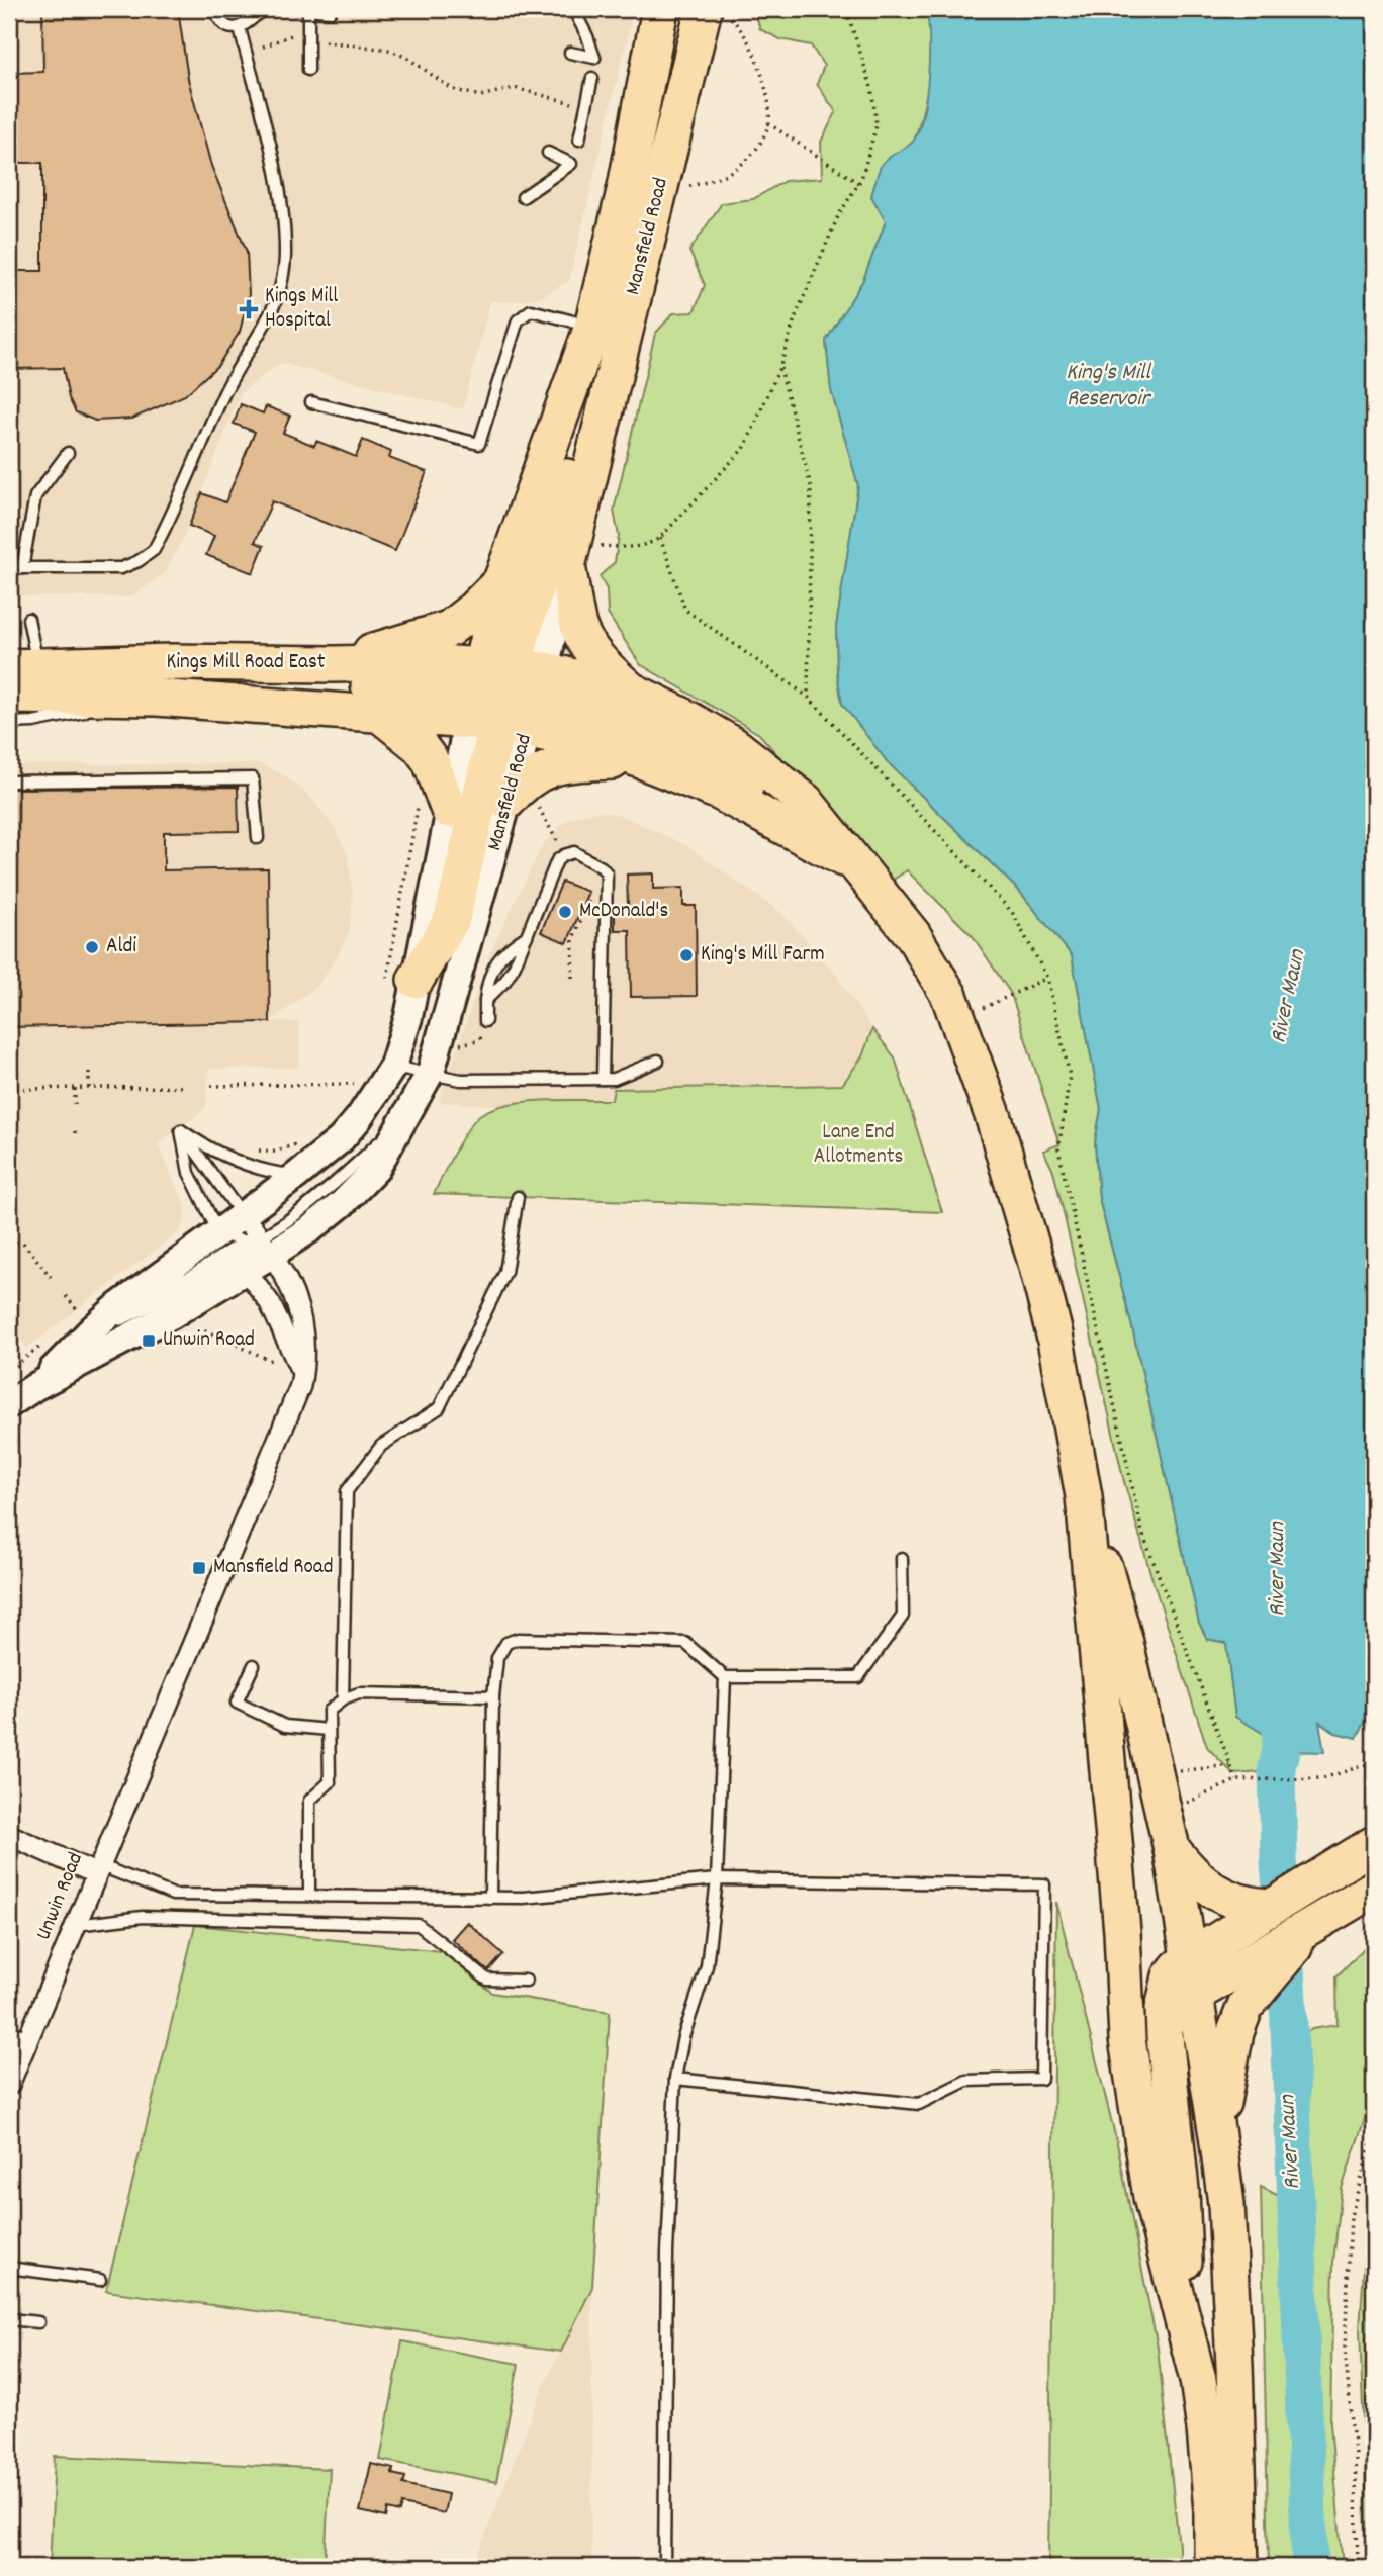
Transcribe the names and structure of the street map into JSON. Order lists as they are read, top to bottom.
{
  "streets": {
    "highway": ["Mansfield Road", "Kings Mill Road East"],
    "street": ["Unwin Road"]
  },
  "crossings": [
    ["Mansfield Road", "Kings Mill Road East"],
    ["Mansfield Road", "Unwin Road"]
  ],
  "water": ["King's Mill Reservoir", "River Maun"],
  "parks": ["Lane End Allotments"],
  "places": {
    "health": ["Kings Mill Hospital"],
    "other": ["McDonald's", "Aldi", "King's Mill Farm"],
    "transit": ["Unwin Road", "Mansfield Road"]
  }
}
